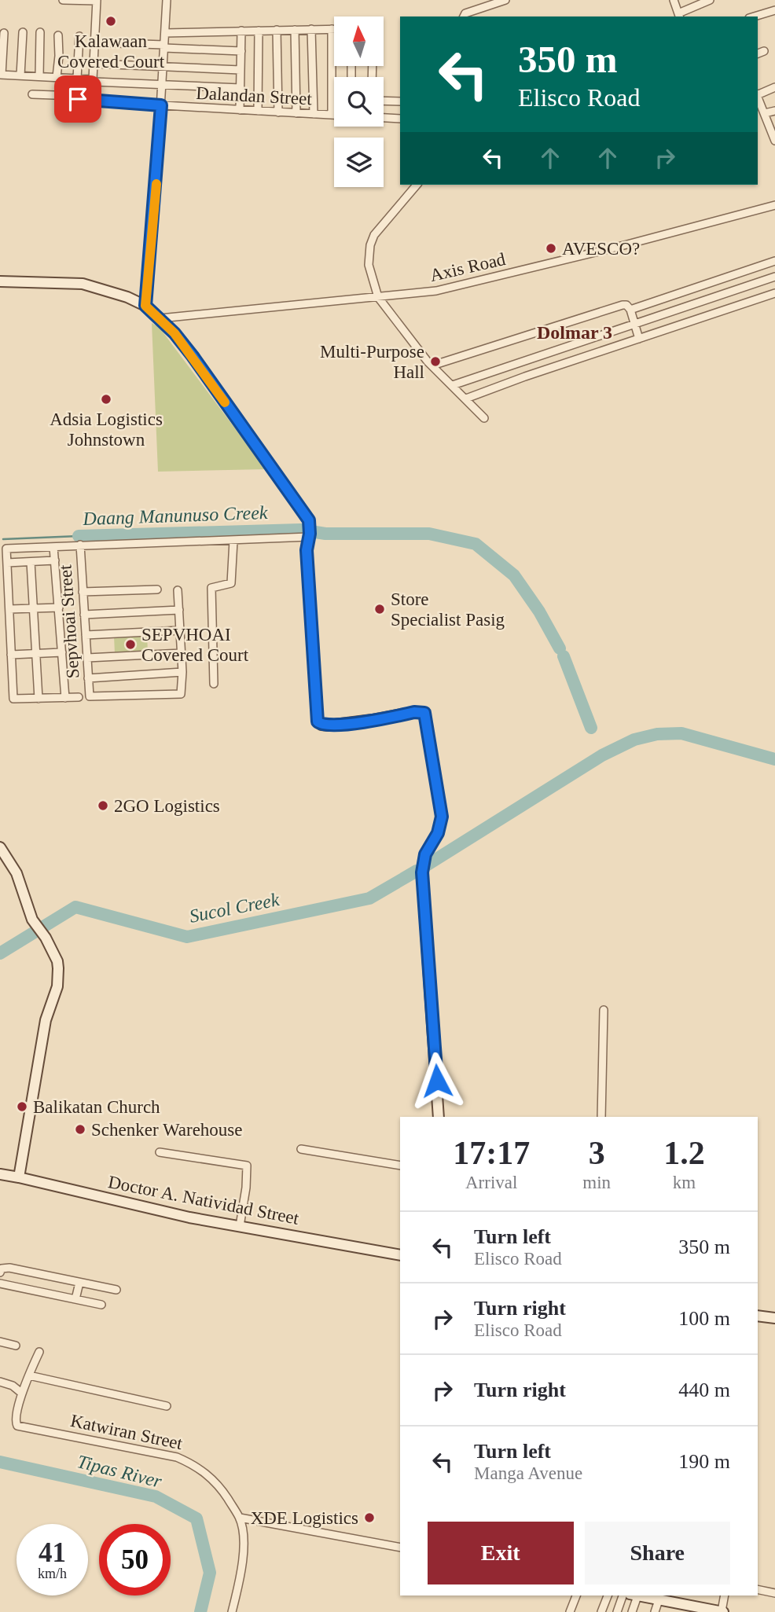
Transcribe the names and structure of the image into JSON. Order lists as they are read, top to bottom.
{
  "streets": {
    "main road": ["Doctor A. Natividad Street"],
    "street": [
      "Dalandan Street",
      "Axis Road",
      "Sepvhoai Street",
      "Katwiran Street"
    ]
  },
  "districts": ["Dolmar 3"],
  "water": ["Daang Manunuso Creek", "Sucol Creek", "Tipas River"],
  "places": [
    "Kalawaan Covered Court",
    "AVESCO?",
    "Multi-Purpose Hall",
    "Adsia Logistics Johnstown",
    "Store Specialist Pasig",
    "SEPVHOAI Covered Court",
    "2GO Logistics",
    "Balikatan Church",
    "Schenker Warehouse",
    "XDE Logistics"
  ],
  "north": "top",
  "page": {
    "turn": ["350 m", "Elisco Road"],
    "eta": [
      "17:17",
      "Arrival",
      "3",
      "min",
      "1.2",
      "km"
    ],
    "list": [
      {
        "name": "Turn left",
        "note": "Elisco Road",
        "value": "350 m"
      },
      {
        "name": "Turn right",
        "note": "Elisco Road",
        "value": "100 m"
      },
      {
        "name": "Turn right",
        "value": "440 m"
      },
      {
        "name": "Turn left",
        "note": "Manga Avenue",
        "value": "190 m"
      }
    ],
    "buttons": ["Exit", "Share"],
    "speed": "41 km/h",
    "limit": "50"
  }
}
